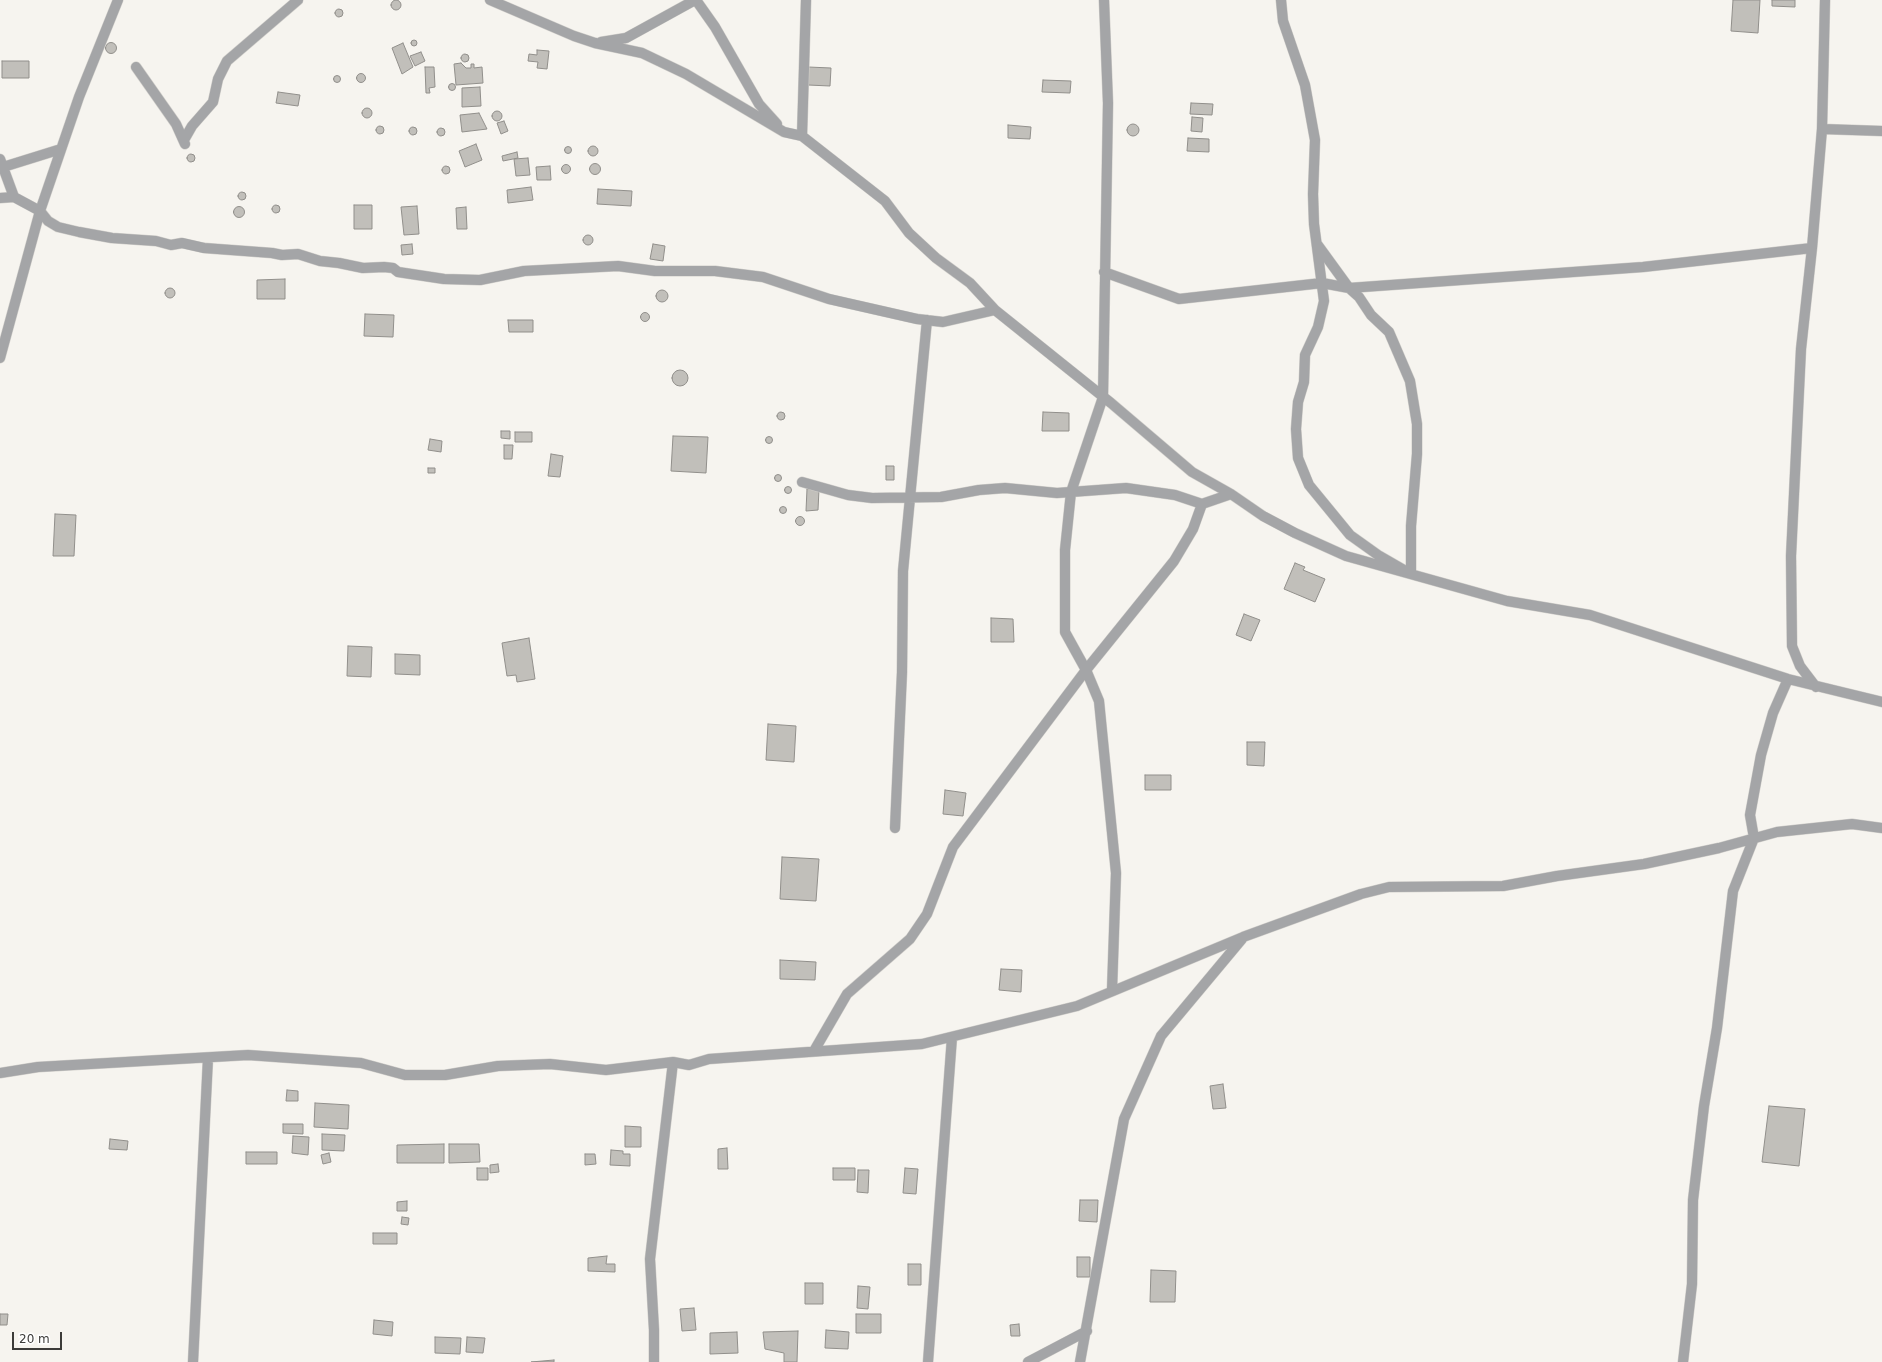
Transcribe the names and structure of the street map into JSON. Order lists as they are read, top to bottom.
{
  "scale_bar": "20 m"
}
